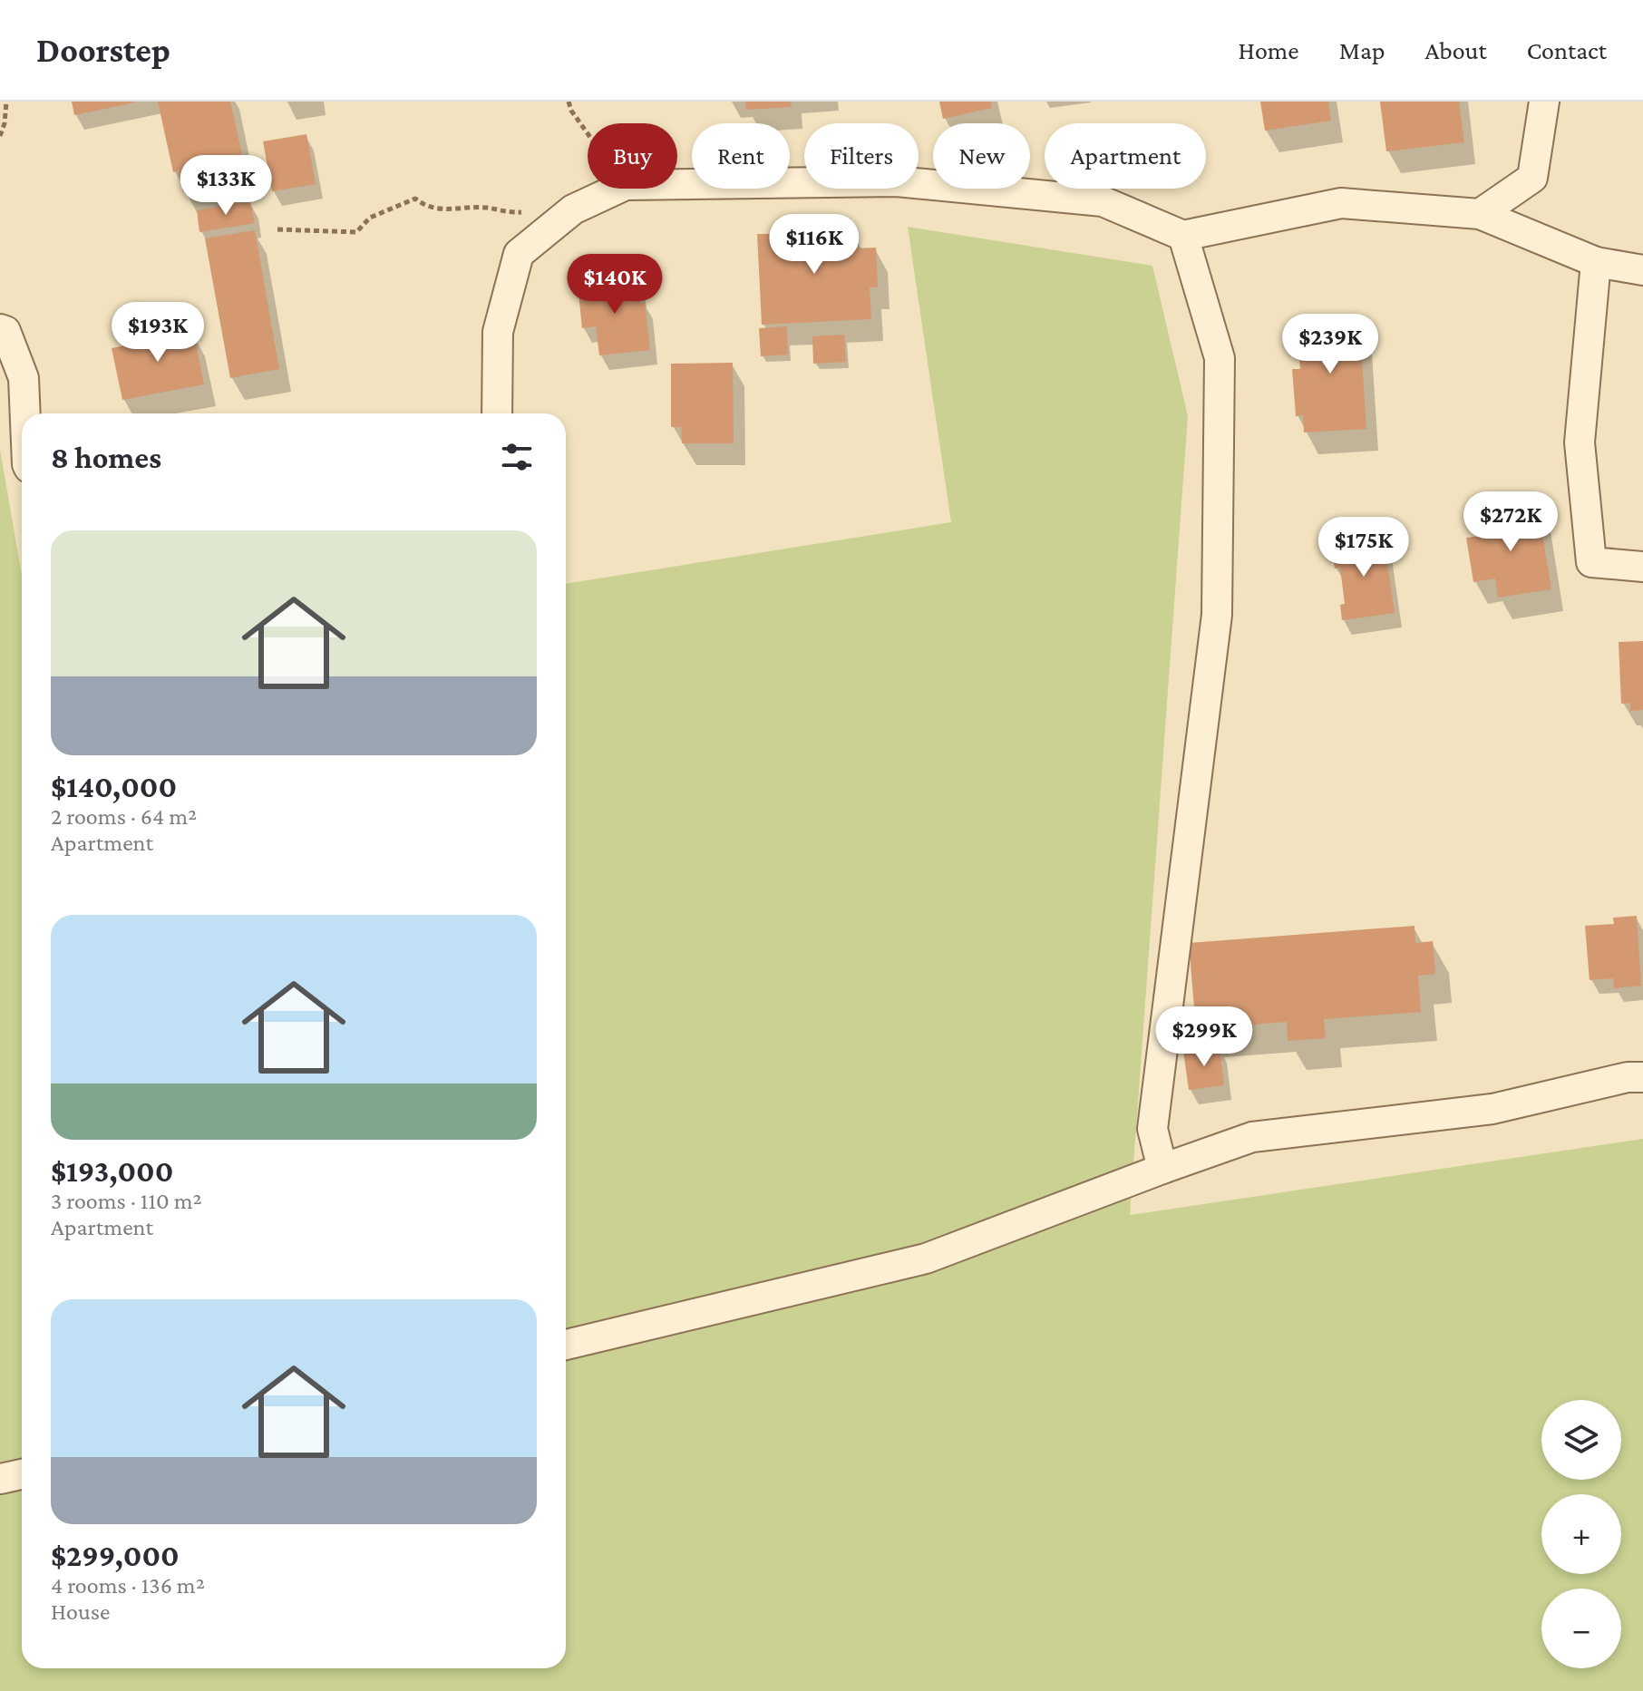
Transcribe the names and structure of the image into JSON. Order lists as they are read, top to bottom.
{
  "page": {
    "header": "Doorstep",
    "nav": [
      "Home",
      "Map",
      "About",
      "Contact"
    ],
    "chip": [
      "Buy",
      "Rent",
      "Filters",
      "New",
      "Apartment"
    ],
    "price": [
      "$133K",
      "$116K",
      "$140K",
      "$193K",
      "$239K",
      "$272K",
      "$175K",
      "$299K"
    ],
    "heading": "8 homes",
    "list": [
      {
        "name": "$140,000",
        "note": "2 rooms · 64 m² · Apartment"
      },
      {
        "name": "$193,000",
        "note": "3 rooms · 110 m² · Apartment"
      },
      {
        "name": "$299,000",
        "note": "4 rooms · 136 m² · House"
      }
    ],
    "map_buttons": ["+", "−"]
  }
}
